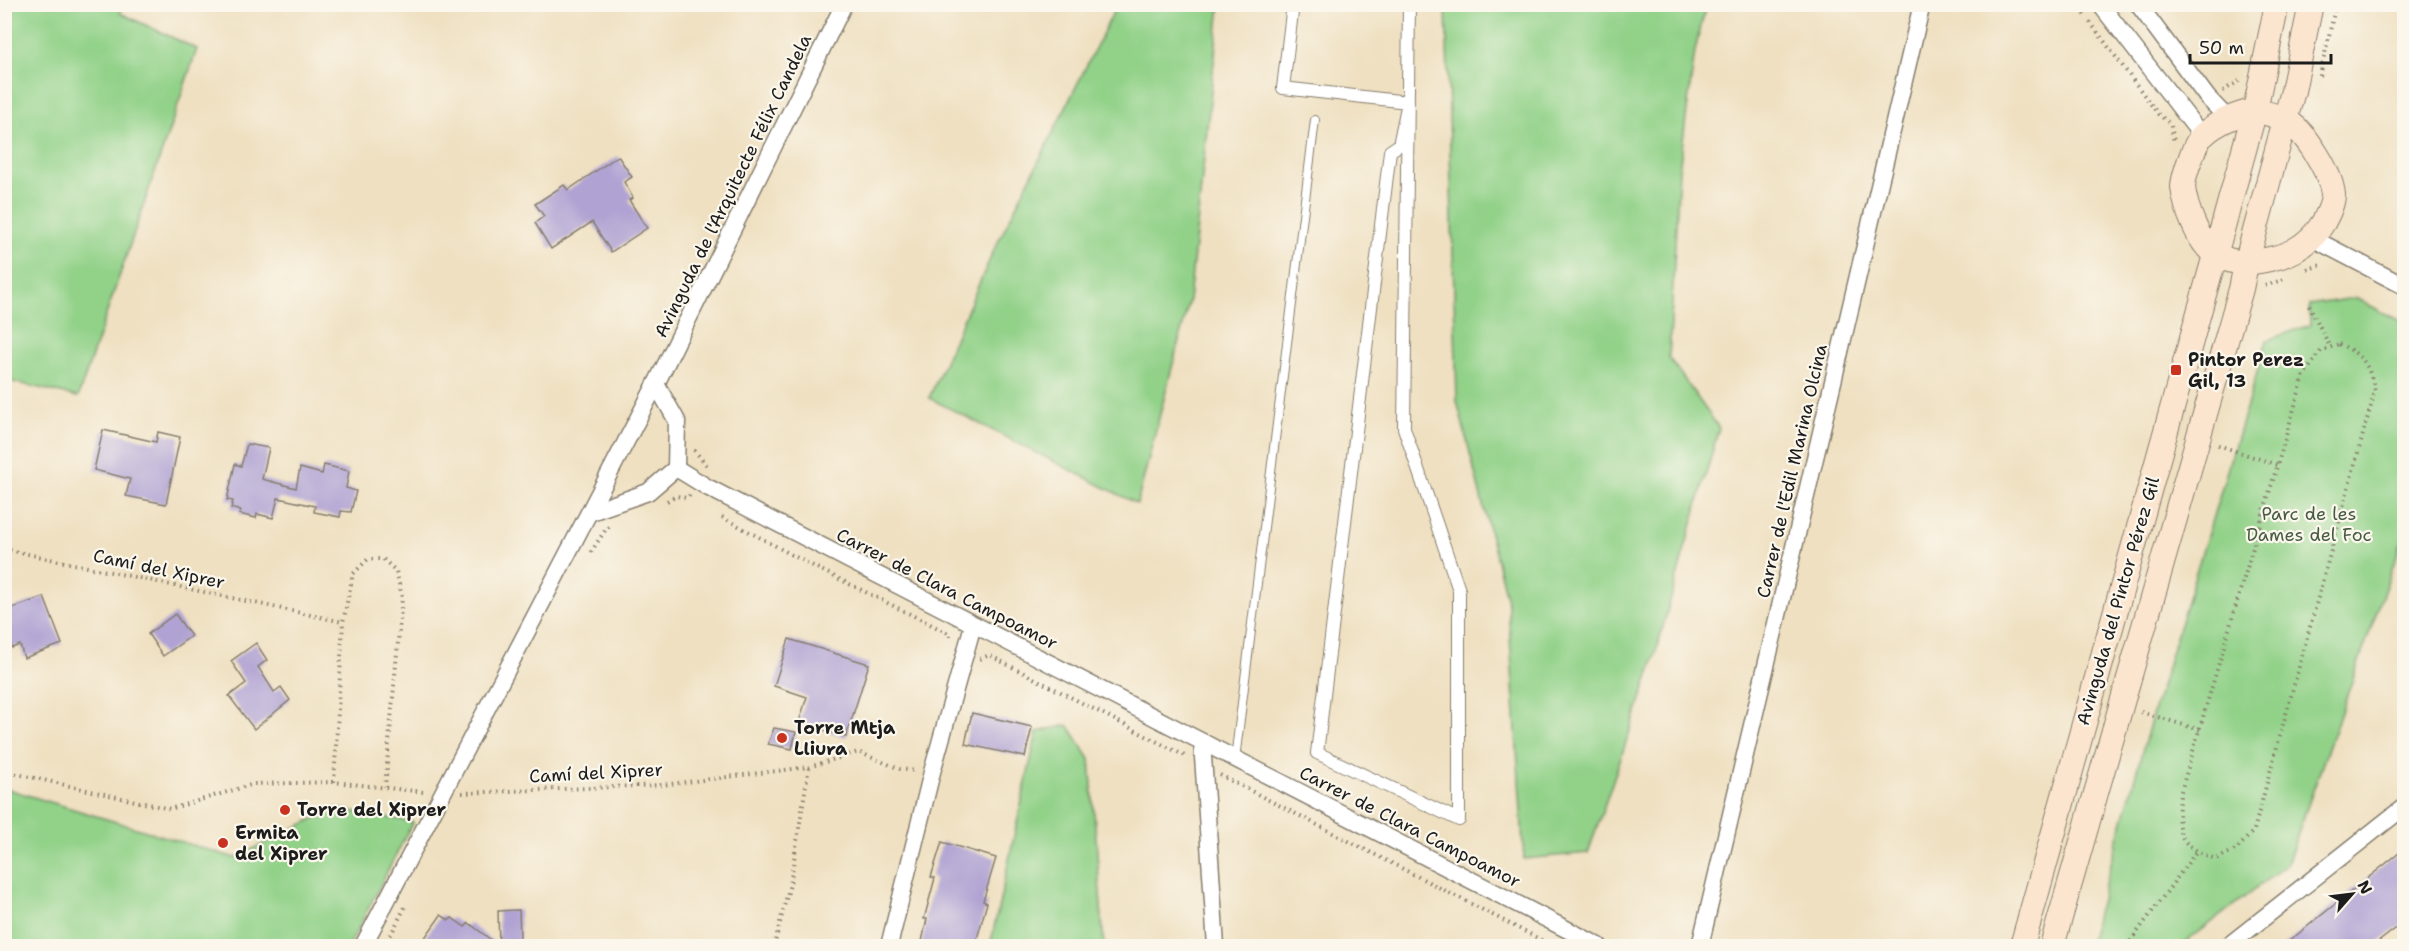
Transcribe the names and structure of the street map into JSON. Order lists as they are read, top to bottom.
{
  "streets": {
    "main road": ["Avinguda del Pintor Pérez Gil"],
    "street": ["Avinguda de l'Arquitecte Félix Candela", "Carrer de l'Edil Marina Olcina", "Carrer de Clara Campoamor"],
    "path": ["Camí del Xiprer"]
  },
  "crossings": [
    ["Avinguda de l'Arquitecte Félix Candela", "Camí del Xiprer"]
  ],
  "parks": ["Parc de les Dames del Foc"],
  "places": {
    "transit": ["Pintor Perez Gil, 13"],
    "other": ["Torre Mtja Lliura", "Torre del Xiprer", "Ermita del Xiprer"]
  },
  "scale_bar": "50 m",
  "north": "top right"
}
